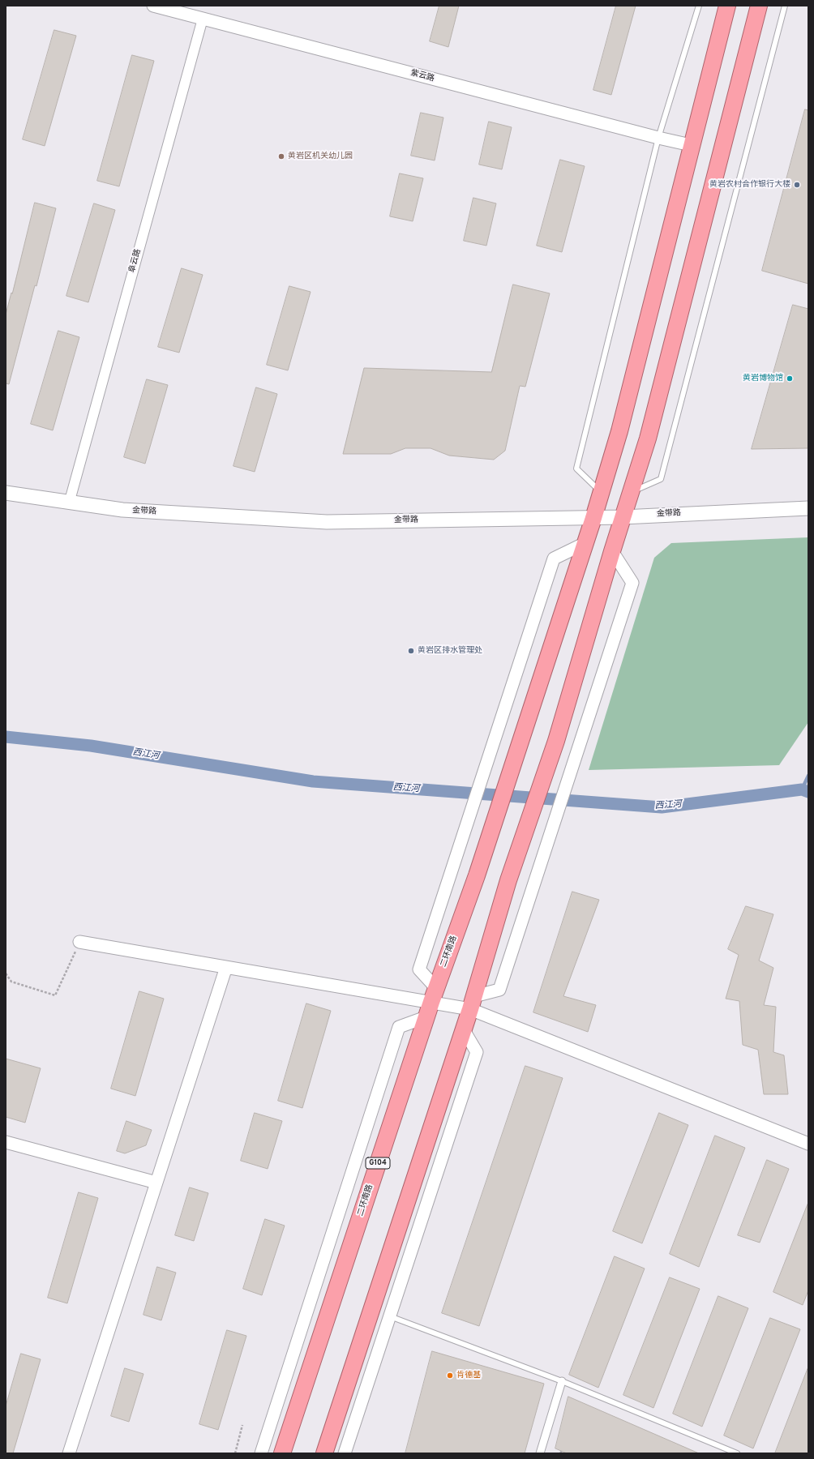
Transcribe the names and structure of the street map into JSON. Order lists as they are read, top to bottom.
{
  "streets": {
    "highway": ["二环南路", "G104"],
    "main road": ["金带路"],
    "street": ["紫云路", "阜云路"]
  },
  "crossings": [
    ["紫云路", "阜云路"],
    ["紫云路", "二环南路"],
    ["阜云路", "金带路"],
    ["金带路", "二环南路"]
  ],
  "water": ["西江河"],
  "places": [
    "黄岩区机关幼儿园",
    "黄岩农村合作银行大楼",
    "黄岩博物馆",
    "黄岩区排水管理处",
    "肯德基"
  ]
}
